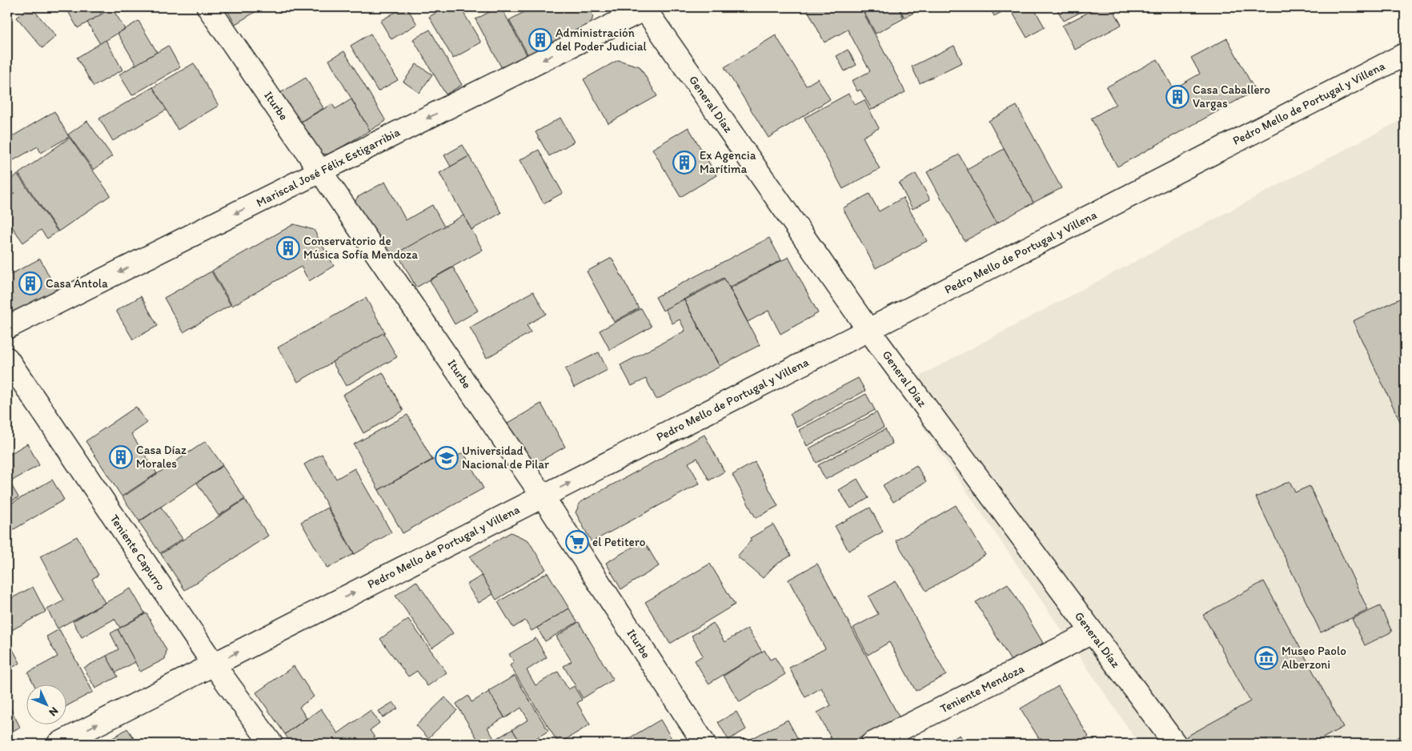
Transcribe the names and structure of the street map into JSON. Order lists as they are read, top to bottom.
{
  "streets": {
    "street": [
      "Pedro Mello de Portugal y Villena",
      "General Díaz",
      "Iturbe",
      "Mariscal José Félix Estigarribia",
      "Teniente Capurro",
      "Teniente Mendoza"
    ]
  },
  "crossings": [
    ["Pedro Mello de Portugal y Villena", "General Díaz"],
    ["Pedro Mello de Portugal y Villena", "Iturbe"],
    ["Pedro Mello de Portugal y Villena", "Teniente Capurro"],
    ["General Díaz", "Mariscal José Félix Estigarribia"],
    ["General Díaz", "Teniente Mendoza"],
    ["Iturbe", "Mariscal José Félix Estigarribia"]
  ],
  "one_way": ["Pedro Mello de Portugal y Villena", "Mariscal José Félix Estigarribia"],
  "places": {
    "building": [
      "Administración del Poder Judicial",
      "Casa Caballero Vargas",
      "Ex Agencia Marítima",
      "Conservatorio de Música Sofía Mendoza",
      "Casa Ántola",
      "Casa Díaz Morales"
    ],
    "school or university": ["Universidad Nacional de Pilar"],
    "supermarket": ["el Petitero"],
    "museum": ["Museo Paolo Alberzoni"]
  },
  "north": "bottom right"
}
